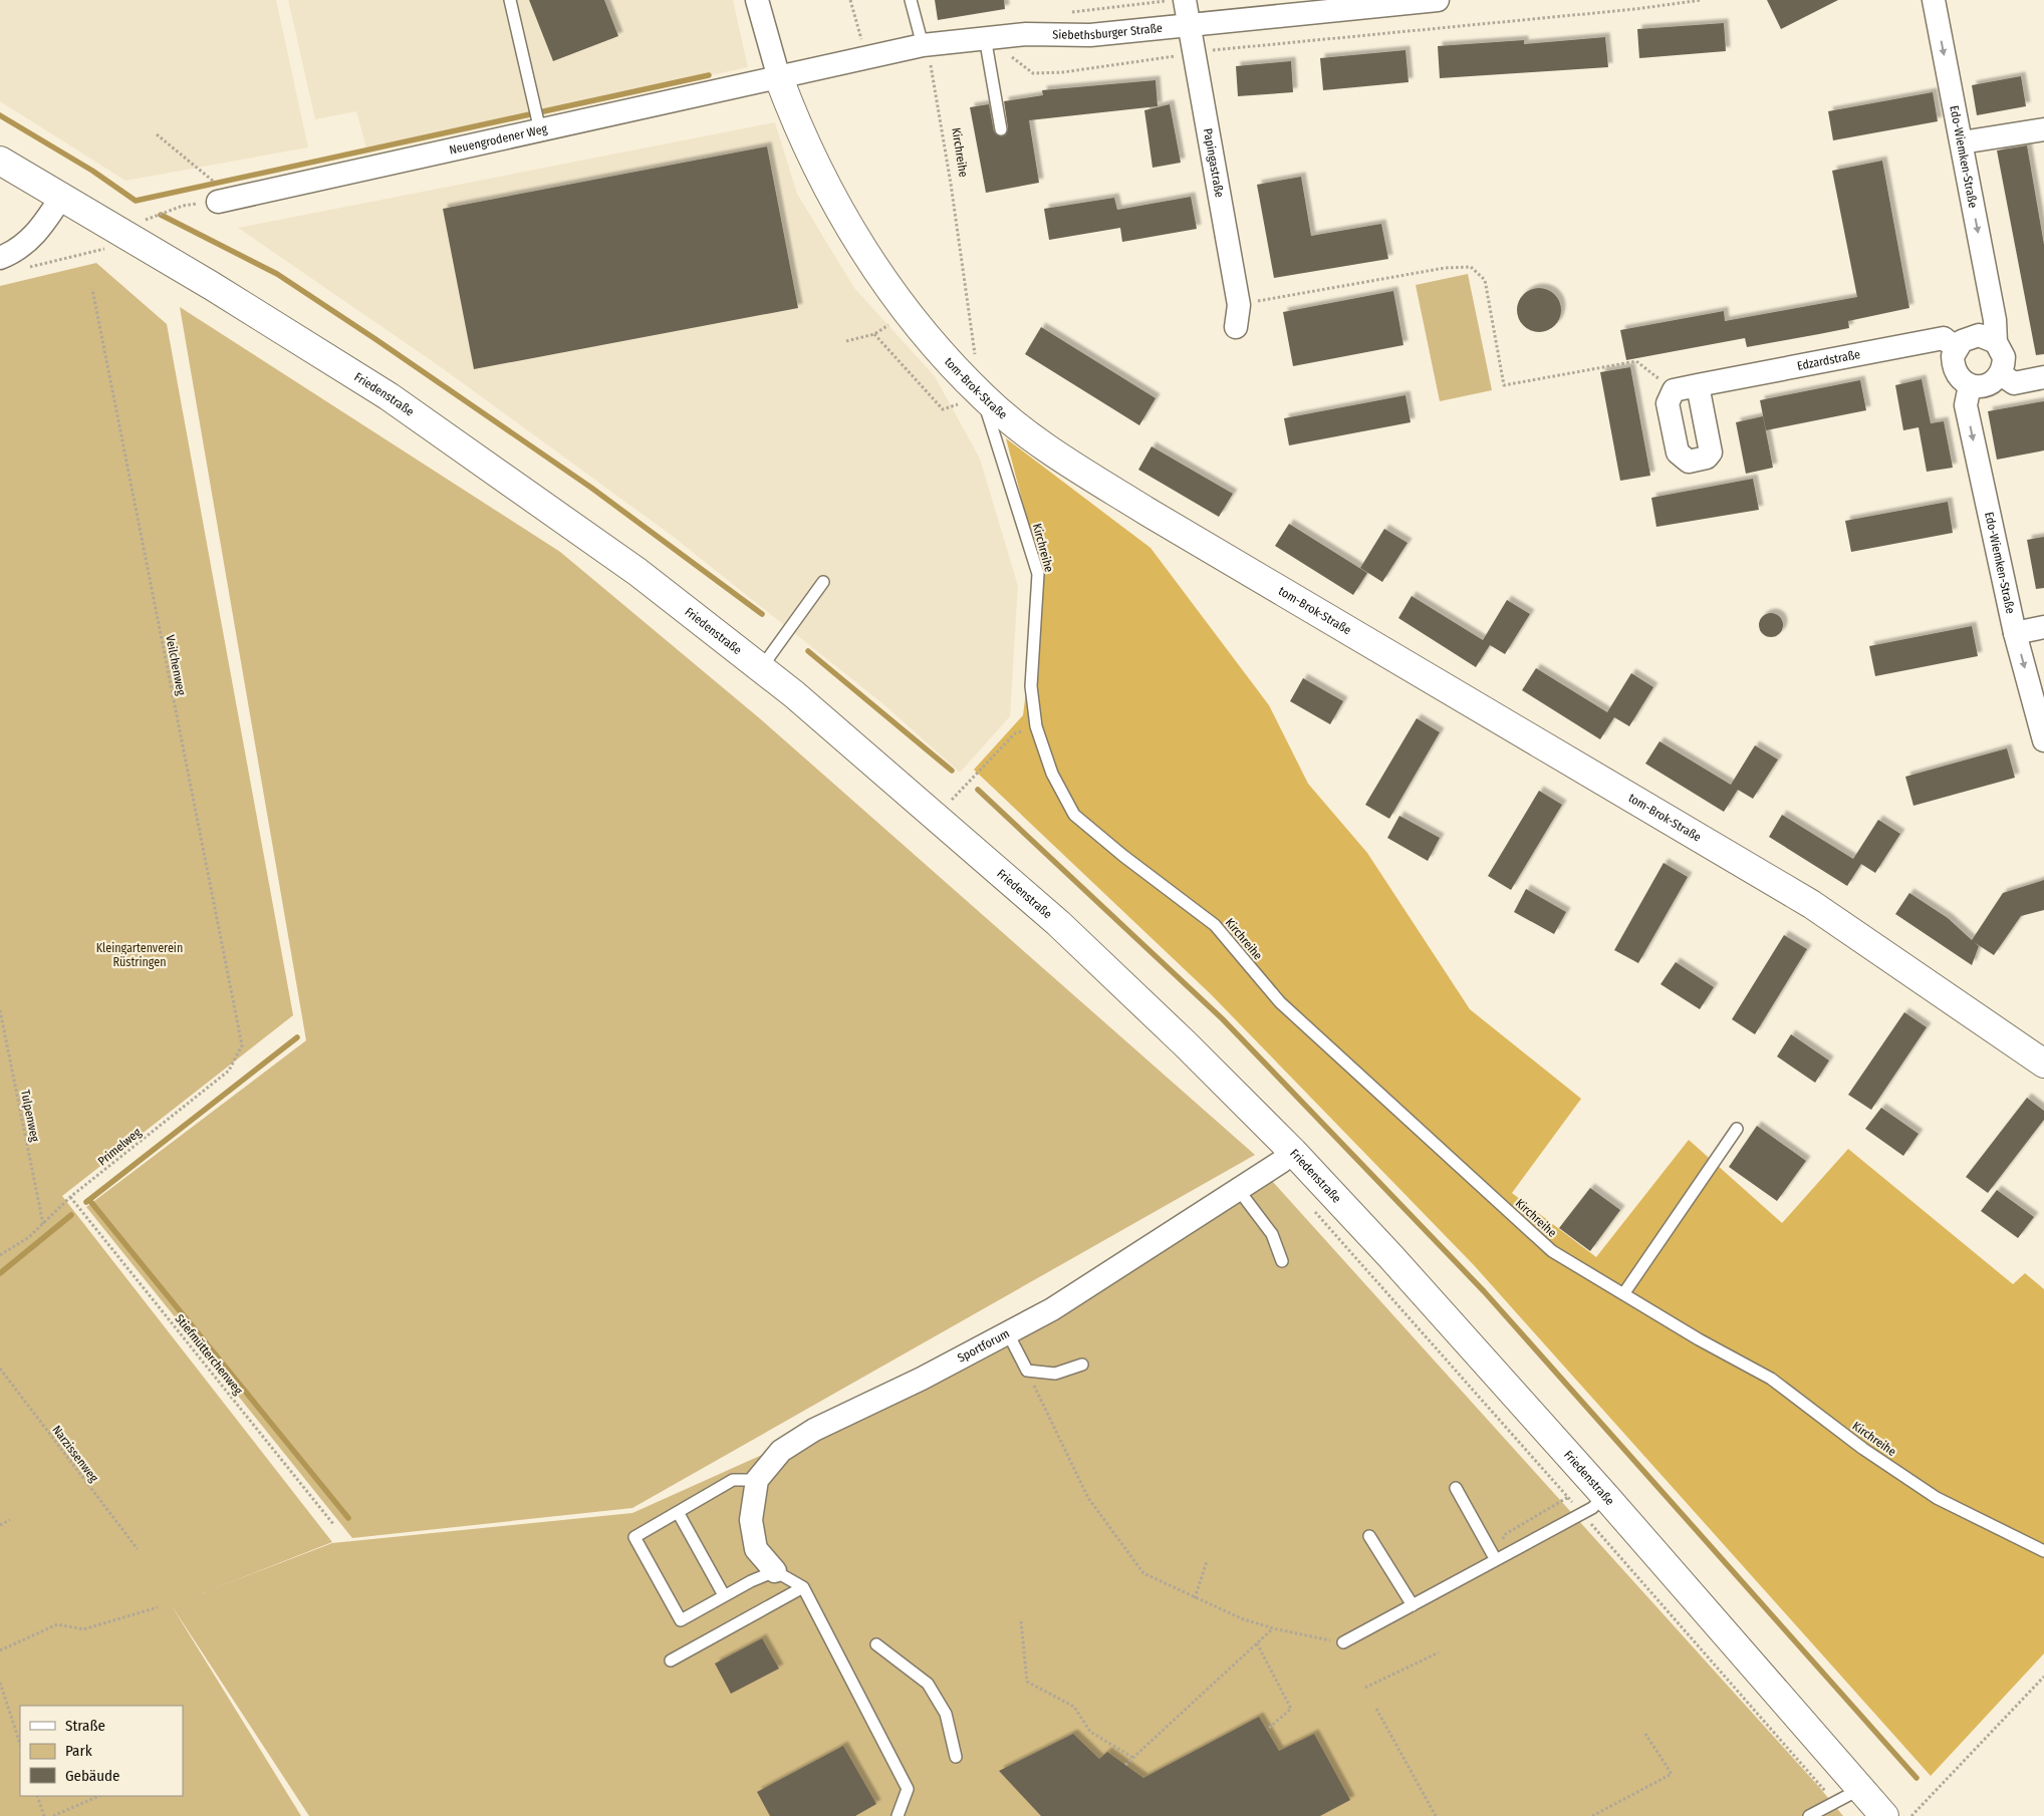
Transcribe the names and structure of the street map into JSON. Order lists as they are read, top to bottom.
{
  "streets": {
    "main road": ["tom-Brok-Straße", "Friedenstraße"],
    "street": [
      "Siebethsburger Straße",
      "Neuengrodener Weg",
      "Edo-Wiemken-Straße",
      "Papingastraße",
      "Edzardstraße",
      "Sportforum"
    ],
    "lane": ["Kirchreihe"],
    "path": [
      "Veilchenweg",
      "Tulpenweg",
      "Primelweg",
      "Stiefmütterchenweg",
      "Narzissenweg"
    ]
  },
  "crossings": [
    ["Siebethsburger Straße", "Neuengrodener Weg"],
    ["Siebethsburger Straße", "Kirchreihe"],
    ["Siebethsburger Straße", "Papingastraße"],
    ["Siebethsburger Straße", "tom-Brok-Straße"],
    ["Neuengrodener Weg", "tom-Brok-Straße"],
    ["Kirchreihe", "tom-Brok-Straße"],
    ["Edo-Wiemken-Straße", "Edzardstraße"],
    ["Friedenstraße", "Sportforum"],
    ["Veilchenweg", "Primelweg"],
    ["Tulpenweg", "Primelweg"],
    ["Primelweg", "Stiefmütterchenweg"]
  ],
  "one_way": ["Edo-Wiemken-Straße"],
  "parks": ["Kleingartenverein Rüstringen"],
  "legend": ["Straße", "Park", "Gebäude"]
}
